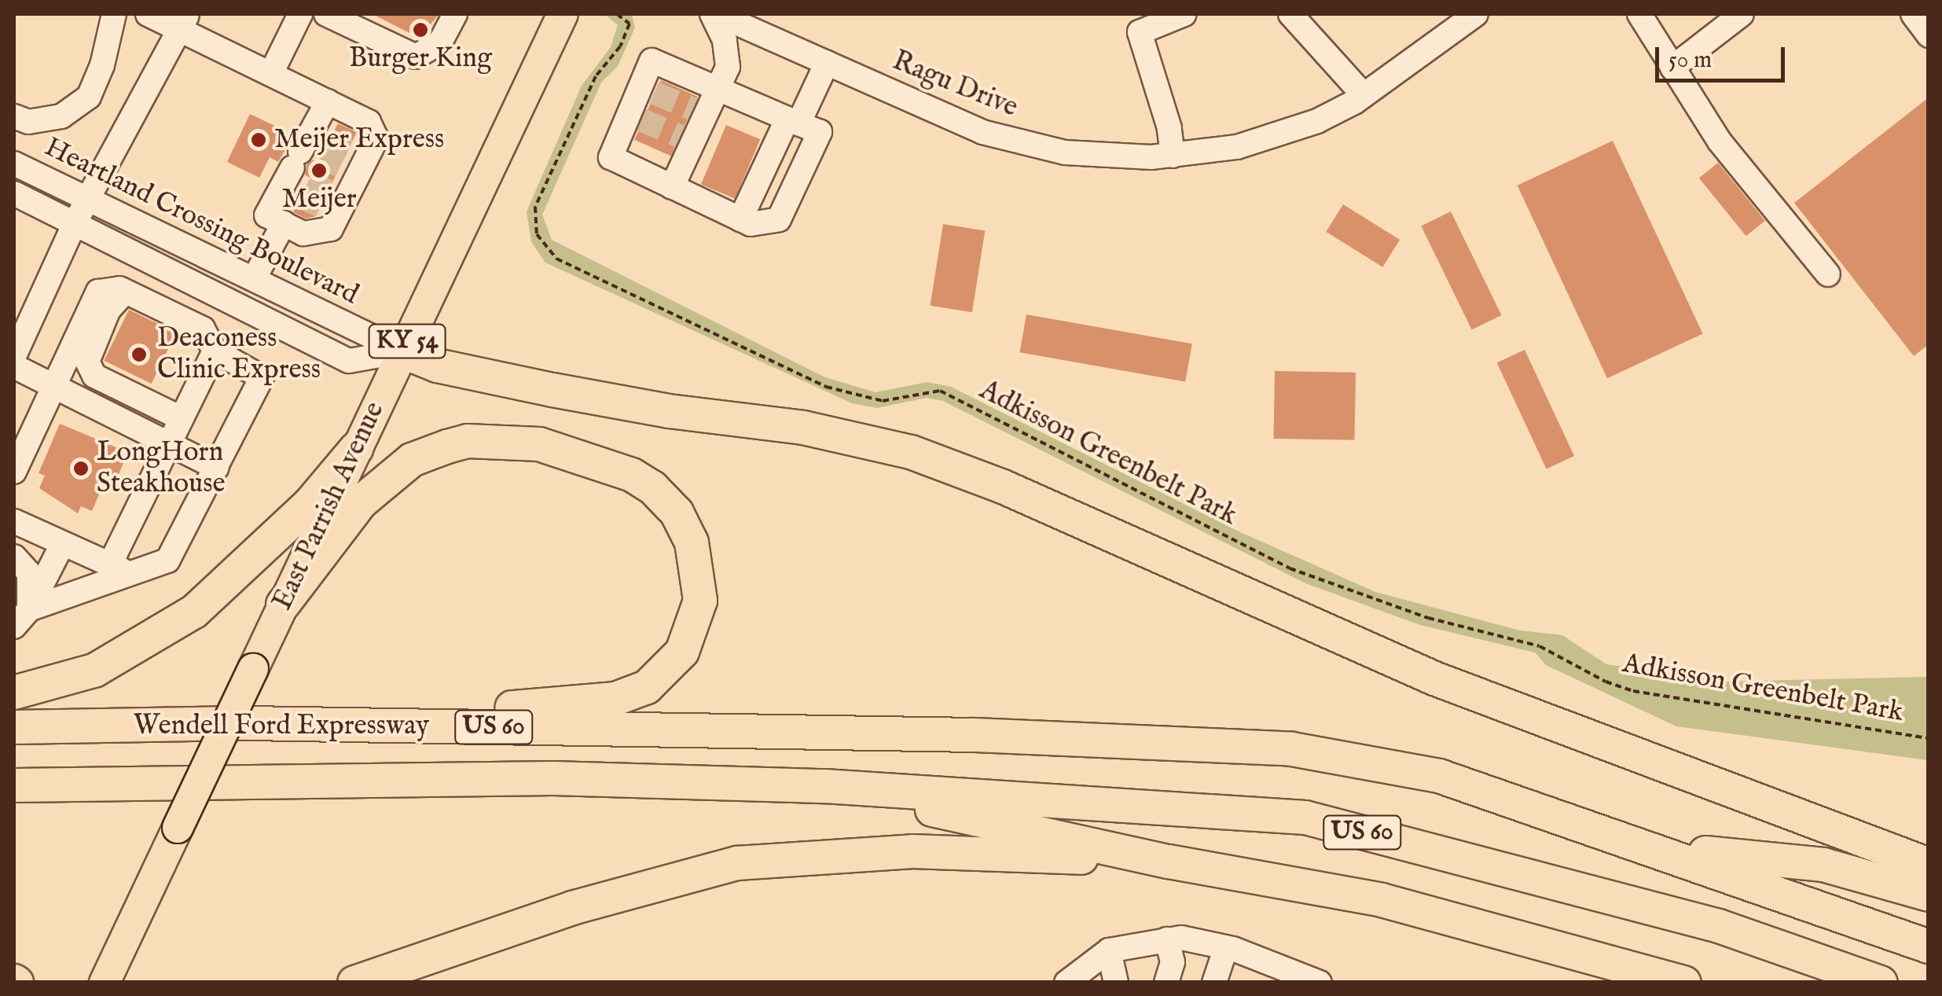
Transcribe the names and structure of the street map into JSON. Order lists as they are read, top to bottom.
{
  "streets": {
    "highway": ["Wendell Ford Expressway", "US 60"],
    "main road": ["KY 54", "East Parrish Avenue"],
    "street": ["Ragu Drive", "Heartland Crossing Boulevard"],
    "path": ["Adkisson Greenbelt Park"]
  },
  "crossings": [
    ["Heartland Crossing Boulevard", "East Parrish Avenue"],
    ["Wendell Ford Expressway", "US 60"]
  ],
  "places": [
    "Burger King",
    "Meijer Express",
    "Meijer",
    "Deaconess Clinic Express",
    "LongHorn Steakhouse"
  ],
  "scale_bar": "50 m"
}
